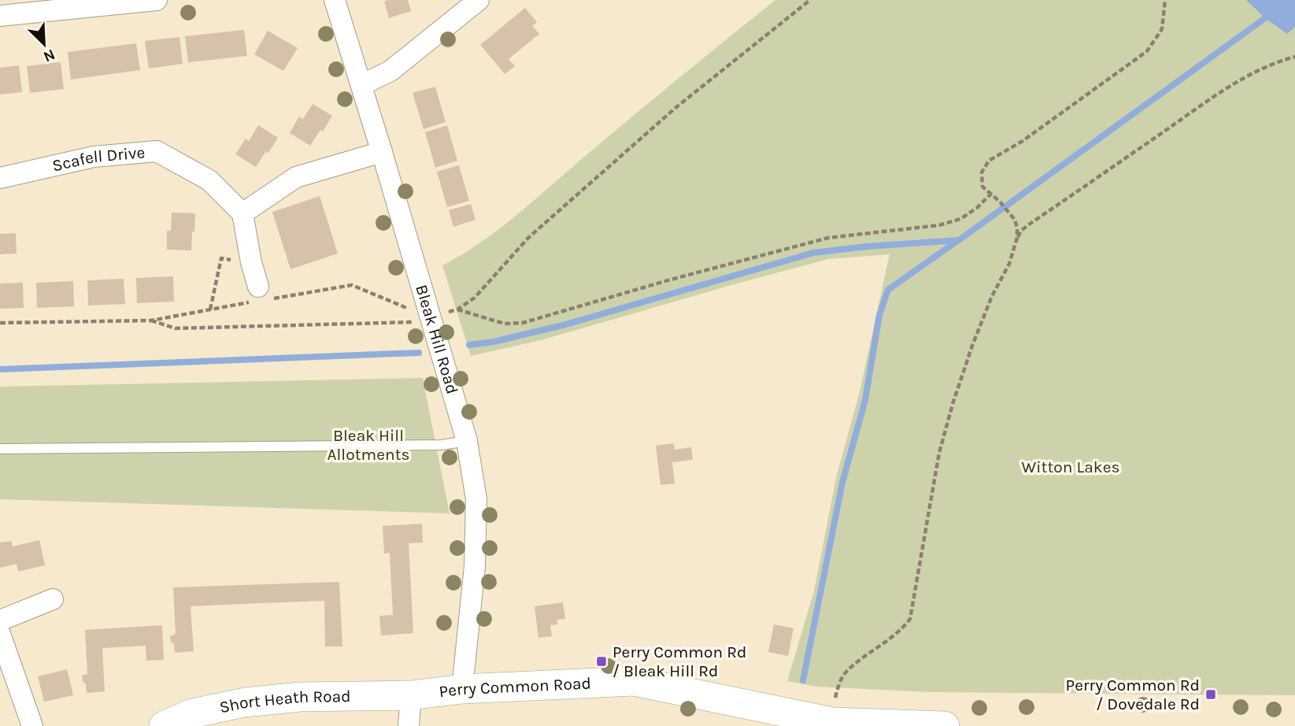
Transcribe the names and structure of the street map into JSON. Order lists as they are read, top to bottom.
{
  "streets": {
    "street": [
      "Scafell Drive",
      "Bleak Hill Road",
      "Perry Common Road",
      "Short Heath Road"
    ]
  },
  "crossings": [
    ["Bleak Hill Road", "Perry Common Road"],
    ["Perry Common Road", "Short Heath Road"]
  ],
  "parks": ["Bleak Hill Allotments", "Witton Lakes"],
  "places": {
    "transit": ["Perry Common Rd / Bleak Hill Rd", "Perry Common Rd / Dovedale Rd"]
  },
  "north": "bottom right"
}
